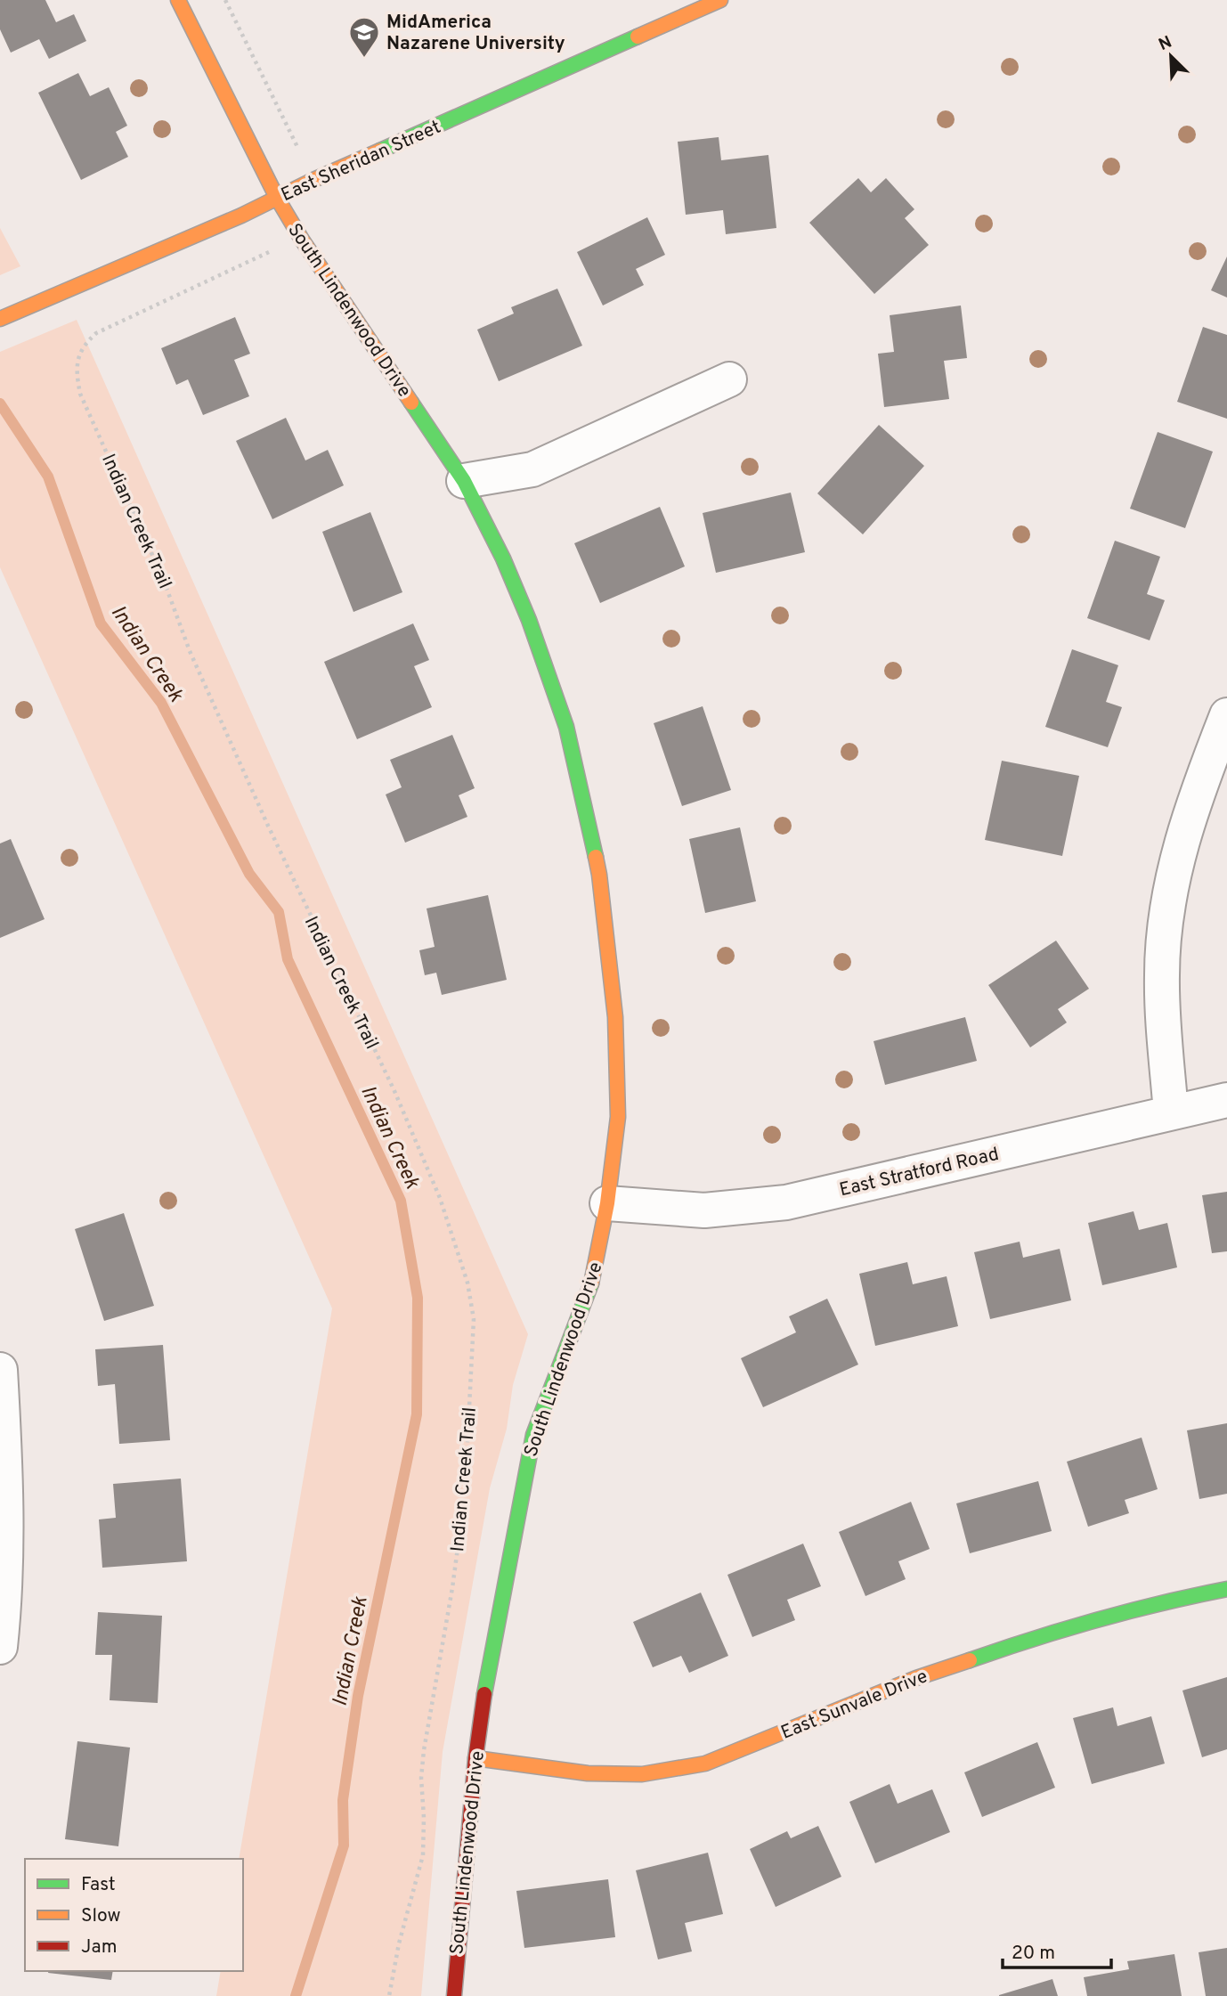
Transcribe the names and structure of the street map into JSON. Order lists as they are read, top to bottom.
{
  "streets": {
    "street": [
      "East Sheridan Street",
      "South Lindenwood Drive",
      "East Stratford Road",
      "East Sunvale Drive"
    ],
    "path": ["Indian Creek Trail"]
  },
  "crossings": [
    ["East Sheridan Street", "South Lindenwood Drive"],
    ["South Lindenwood Drive", "East Stratford Road"],
    ["South Lindenwood Drive", "East Sunvale Drive"]
  ],
  "water": ["Indian Creek"],
  "places": {
    "school or university": ["MidAmerica Nazarene University"]
  },
  "legend": ["Fast", "Slow", "Jam"],
  "scale_bar": "20 m",
  "north": "top left"
}
